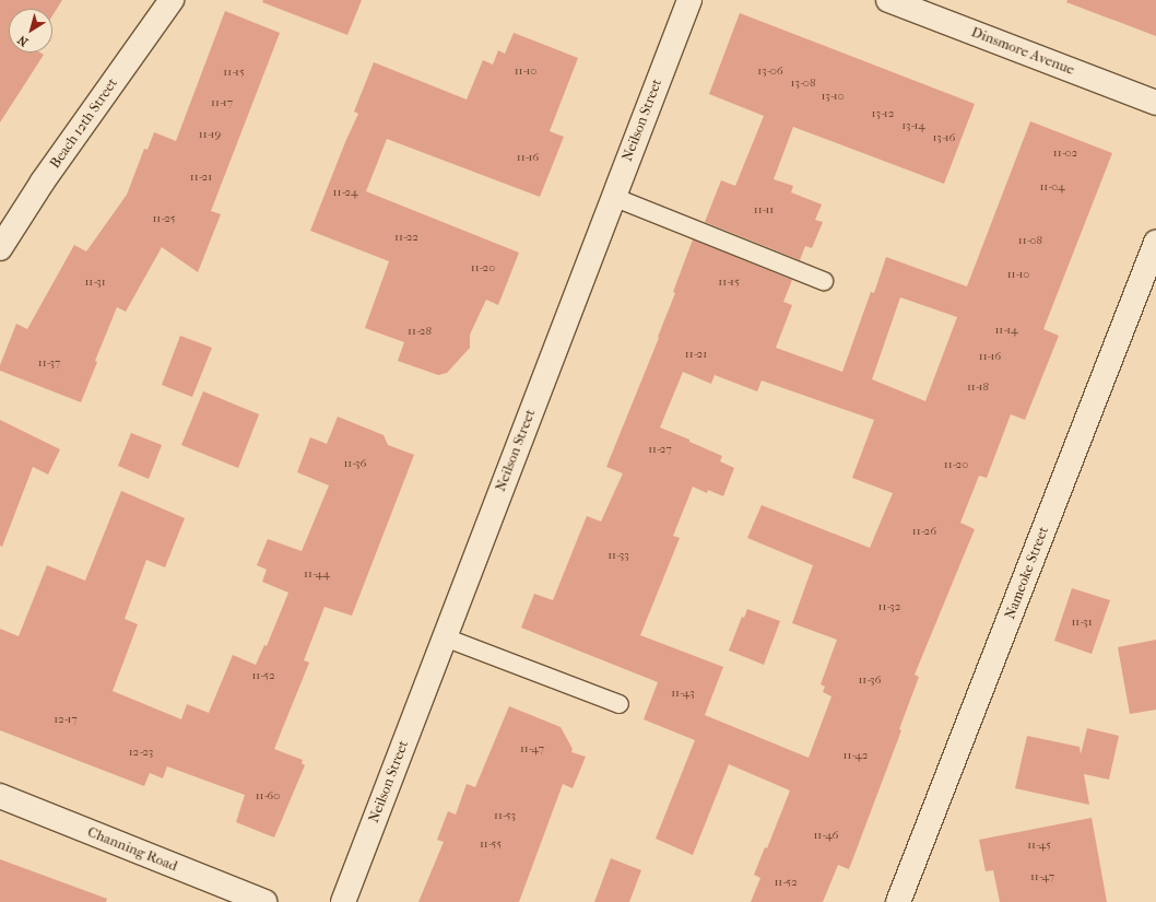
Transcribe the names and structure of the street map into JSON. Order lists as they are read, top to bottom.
{
  "streets": {
    "street": [
      "Dinsmore Avenue",
      "Neilson Street",
      "Beach 12th Street",
      "Nameoke Street",
      "Channing Road"
    ]
  },
  "house_numbers": [
    "11-10",
    "13-06",
    "11-15",
    "13-08",
    "13-10",
    "11-17",
    "13-12",
    "13-14",
    "11-19",
    "13-16",
    "11-02",
    "11-16",
    "11-21",
    "11-04",
    "11-24",
    "11-11",
    "11-25",
    "11-22",
    "11-08",
    "11-20",
    "11-10",
    "11-31",
    "11-15",
    "11-14",
    "11-28",
    "11-21",
    "11-16",
    "11-37",
    "11-18",
    "11-27",
    "11-36",
    "11-20",
    "11-26",
    "11-33",
    "11-44",
    "11-32",
    "11-31",
    "11-52",
    "11-36",
    "11-43",
    "12-17",
    "11-47",
    "12-23",
    "11-42",
    "11-60",
    "11-53",
    "11-46",
    "11-55",
    "11-45",
    "11-47",
    "11-52"
  ],
  "north": "bottom left"
}
